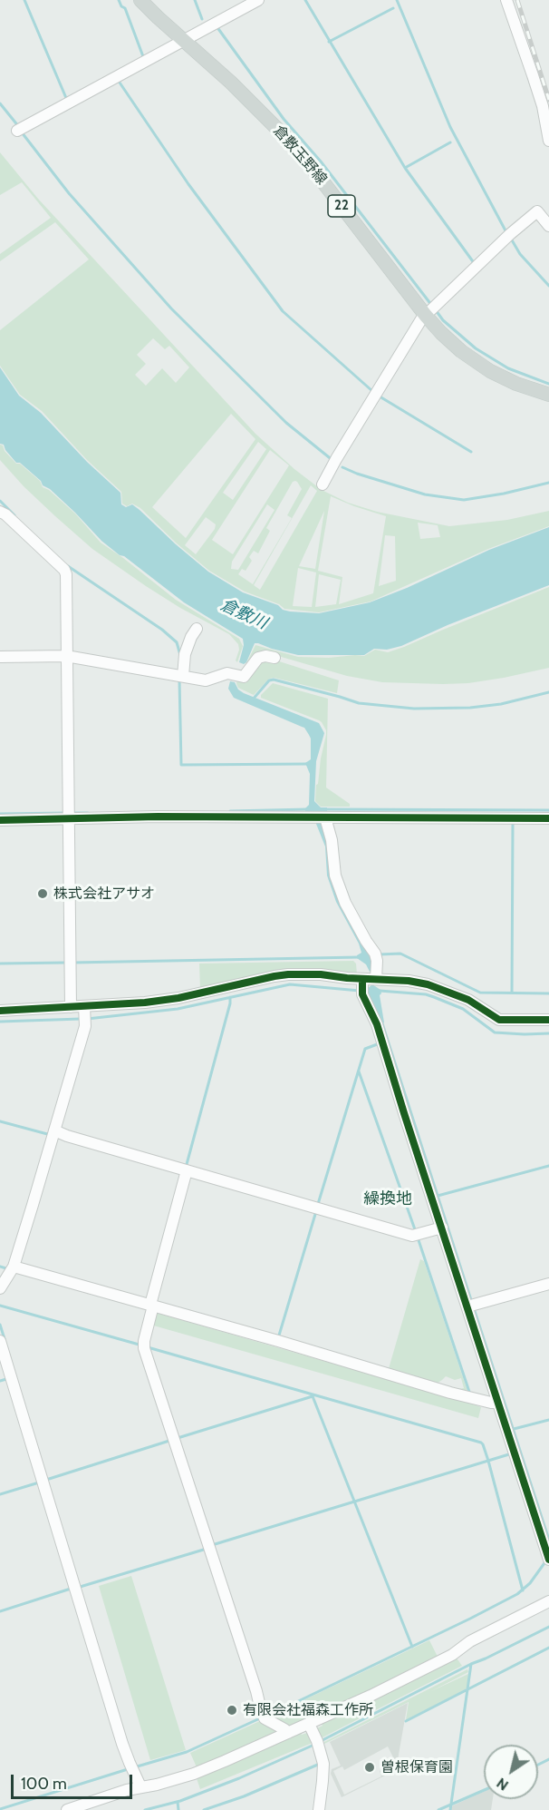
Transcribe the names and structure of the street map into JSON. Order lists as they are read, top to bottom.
{
  "streets": {
    "main road": ["倉敷玉野線", "22"]
  },
  "districts": ["繰換地"],
  "water": ["倉敷川"],
  "places": ["株式会社アサオ", "有限会社福森工作所", "曽根保育園"],
  "scale_bar": "100 m",
  "north": "bottom left"
}
